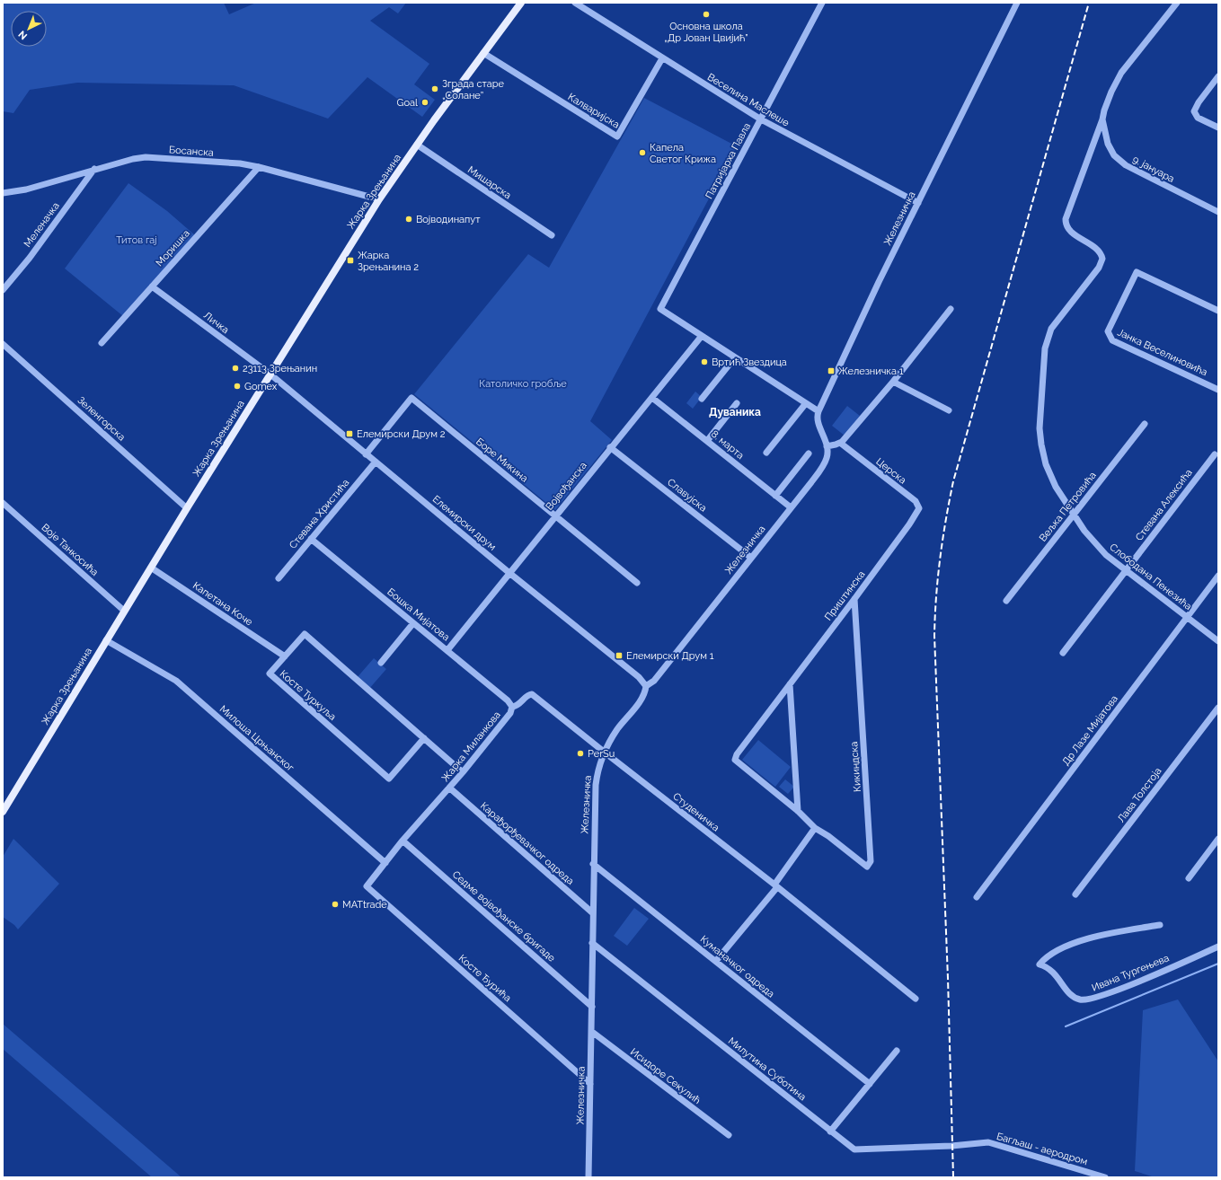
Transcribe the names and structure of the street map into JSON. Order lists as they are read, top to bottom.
{
  "streets": {
    "main road": ["Жарка Зрењанина"],
    "street": [
      "Веселина Маслеше",
      "Калваријска",
      "Босанска",
      "Патријарха Павла",
      "9. јануара",
      "Мишарска",
      "Железничка",
      "Меленачка",
      "Моришка",
      "Личка",
      "Јанка Веселиновића",
      "Зеленгорска",
      "8. марта",
      "Боре Микина",
      "Церска",
      "Војвођанска",
      "Славујска",
      "Стевана Алексића",
      "Вељка Петровића",
      "Стевана Христића",
      "Елемирски друм",
      "Воје Танкосића",
      "Слободана Пенезића",
      "Приштинска",
      "Капетана Коче",
      "Бошка Мијатова",
      "Косте Туркуља",
      "Др Лазе Мијатова",
      "Милоша Црњанског",
      "Жарка Миланкова",
      "Кикиндска",
      "Лава Толстоја",
      "Студеничка",
      "Карађорђевачког одреда",
      "Седме војвођанске бригаде",
      "Куманачког одреда",
      "Ивана Тургењева",
      "Косте Ђурића",
      "Милутина Суботина",
      "Исидоре Секулић",
      "Багљаш - аеродром"
    ]
  },
  "crossings": [
    ["Веселина Маслеше", "Калваријска"],
    ["Веселина Маслеше", "Патријарха Павла"],
    ["Веселина Маслеше", "Железничка"],
    ["Калваријска", "Жарка Зрењанина"],
    ["Босанска", "Жарка Зрењанина"],
    ["Босанска", "Меленачка"],
    ["Босанска", "Моришка"],
    ["Патријарха Павла", "Војвођанска"],
    ["9. јануара", "Слободана Пенезића"],
    ["Мишарска", "Жарка Зрењанина"],
    ["Жарка Зрењанина", "Личка"],
    ["Жарка Зрењанина", "Зеленгорска"],
    ["Жарка Зрењанина", "Елемирски друм"],
    ["Жарка Зрењанина", "Воје Танкосића"],
    ["Жарка Зрењанина", "Капетана Коче"],
    ["Жарка Зрењанина", "Милоша Црњанског"],
    ["Железничка", "8. марта"],
    ["Железничка", "Славујска"],
    ["Железничка", "Елемирски друм"],
    ["Железничка", "Жарка Миланкова"],
    ["Железничка", "Студеничка"],
    ["Железничка", "Карађорђевачког одреда"],
    ["Железничка", "Седме војвођанске бригаде"],
    ["Железничка", "Куманачког одреда"],
    ["Железничка", "Косте Ђурића"],
    ["Железничка", "Милутина Суботина"],
    ["Железничка", "Исидоре Секулић"],
    ["Моришка", "Личка"],
    ["Личка", "Елемирски друм"],
    ["8. марта", "Војвођанска"],
    ["Боре Микина", "Војвођанска"],
    ["Боре Микина", "Елемирски друм"],
    ["Церска", "Приштинска"],
    ["Војвођанска", "Славујска"],
    ["Војвођанска", "Елемирски друм"],
    ["Војвођанска", "Бошка Мијатова"],
    ["Стевана Алексића", "Слободана Пенезића"],
    ["Вељка Петровића", "Слободана Пенезића"],
    ["Стевана Христића", "Елемирски друм"],
    ["Стевана Христића", "Бошка Мијатова"],
    ["Слободана Пенезића", "Др Лазе Мијатова"],
    ["Приштинска", "Кикиндска"],
    ["Капетана Коче", "Косте Туркуља"],
    ["Бошка Мијатова", "Жарка Миланкова"],
    ["Косте Туркуља", "Жарка Миланкова"],
    ["Милоша Црњанског", "Жарка Миланкова"],
    ["Жарка Миланкова", "Студеничка"],
    ["Жарка Миланкова", "Карађорђевачког одреда"],
    ["Жарка Миланкова", "Седме војвођанске бригаде"],
    ["Жарка Миланкова", "Косте Ђурића"],
    ["Милутина Суботина", "Багљаш - аеродром"]
  ],
  "districts": ["Дуваника"],
  "parks": ["Титов гај", "Католичко гробље"],
  "places": {
    "other": [
      "Основна школа „Др Јован Цвијић”",
      "Зграда старе „Солане”",
      "Goal",
      "Капела Светог Крижа",
      "Војводинапут",
      "Вртић Звездица",
      "23113 Зрењанин",
      "Gomex",
      "PerSu",
      "MATtrade"
    ],
    "transit": [
      "Жарка Зрењанина 2",
      "Железничка 1",
      "Елемирски Друм 2",
      "Елемирски Друм 1"
    ]
  },
  "north": "bottom left"
}
